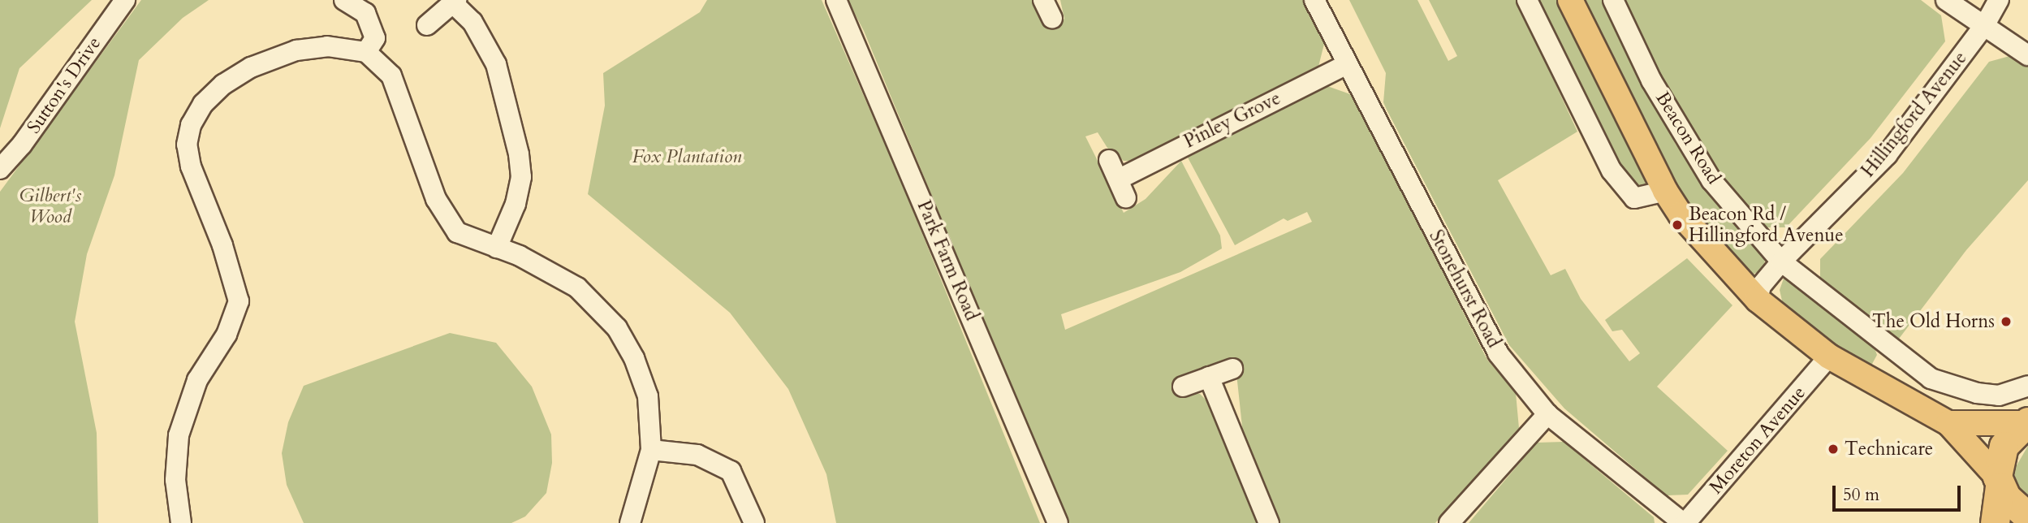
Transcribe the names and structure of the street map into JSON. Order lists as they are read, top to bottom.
{
  "streets": {
    "street": [
      "Sutton's Drive",
      "Hillingford Avenue",
      "Pinley Grove",
      "Beacon Road",
      "Park Farm Road",
      "Stonehurst Road",
      "Moreton Avenue"
    ]
  },
  "crossings": [
    ["Hillingford Avenue", "Beacon Road"],
    ["Pinley Grove", "Stonehurst Road"],
    ["Stonehurst Road", "Moreton Avenue"]
  ],
  "parks": ["Fox Plantation", "Gilbert's Wood"],
  "places": ["Beacon Rd / Hillingford Avenue", "The Old Horns", "Technicare"],
  "scale_bar": "50 m"
}
